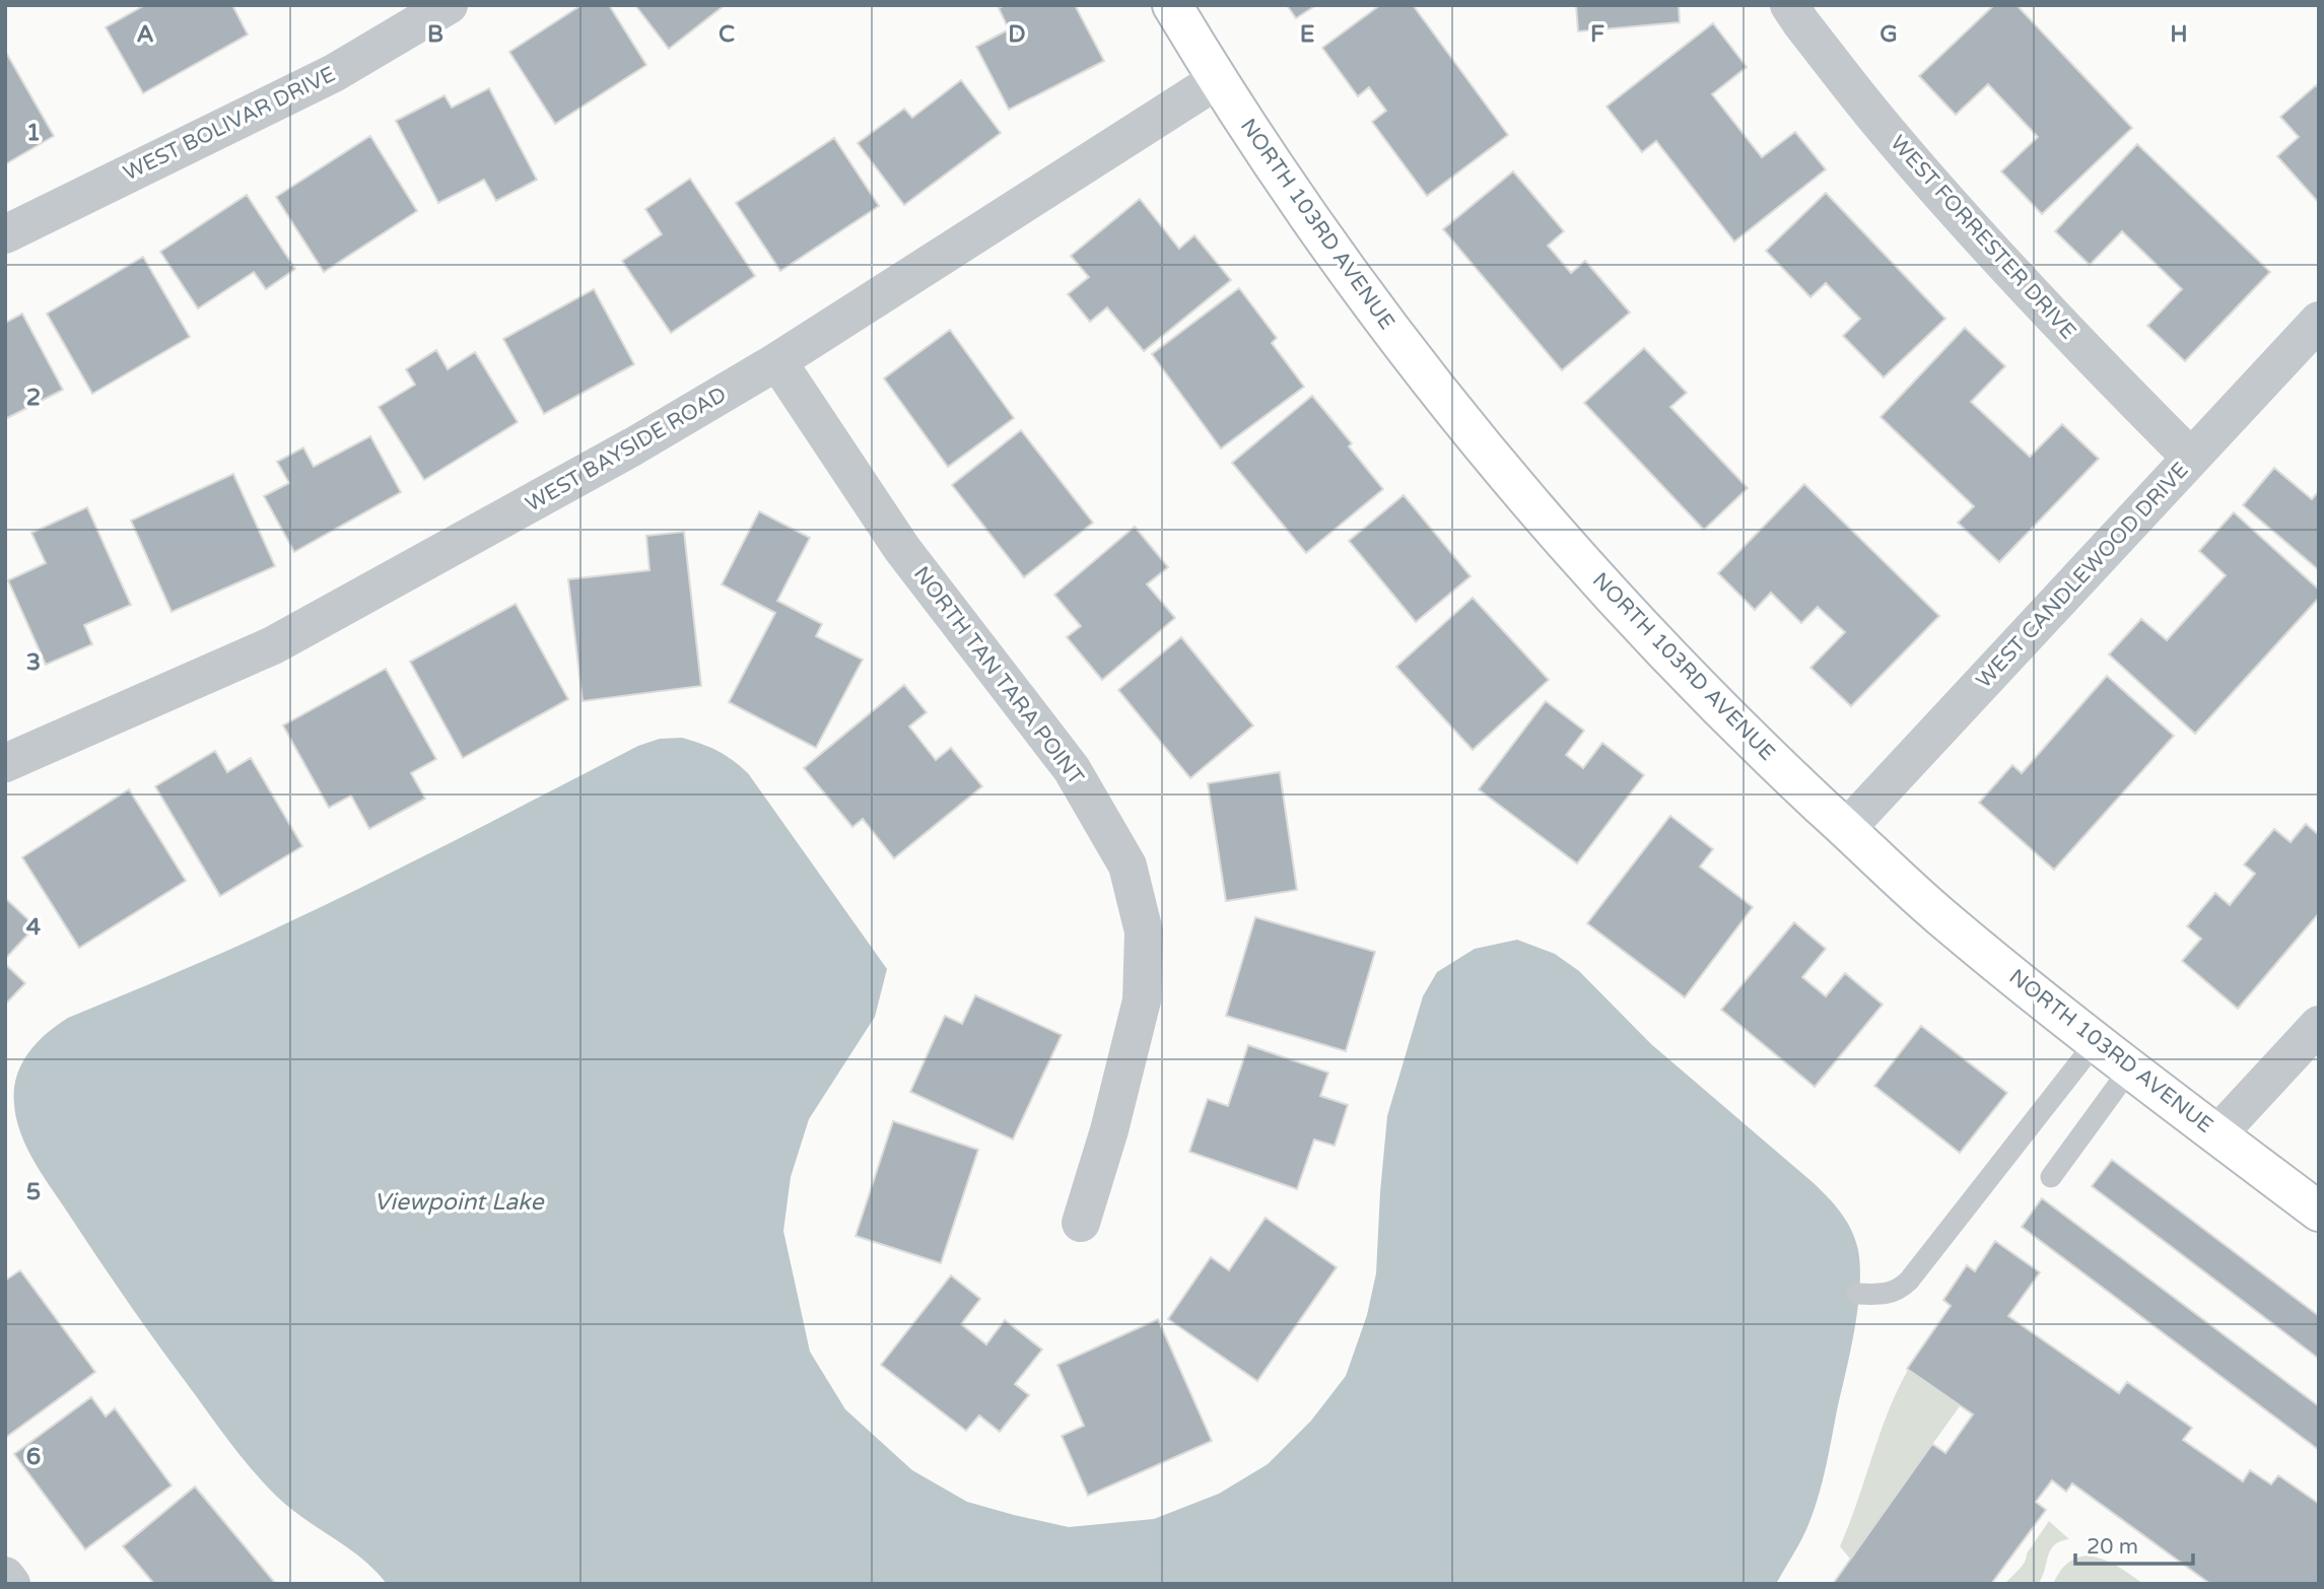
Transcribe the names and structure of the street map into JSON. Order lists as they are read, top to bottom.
{
  "streets": {
    "street": [
      "WEST BOLIVAR DRIVE",
      "NORTH 103RD AVENUE",
      "WEST FORRESTER DRIVE",
      "WEST BAYSIDE ROAD",
      "WEST CANDLEWOOD DRIVE",
      "NORTH TAN TARA POINT"
    ]
  },
  "crossings": [
    ["NORTH 103RD AVENUE", "WEST BAYSIDE ROAD"],
    ["NORTH 103RD AVENUE", "WEST CANDLEWOOD DRIVE"],
    ["WEST FORRESTER DRIVE", "WEST CANDLEWOOD DRIVE"],
    ["WEST BAYSIDE ROAD", "NORTH TAN TARA POINT"]
  ],
  "water": ["Viewpoint Lake"],
  "scale_bar": "20 m",
  "grid": {
    "columns": [
      "A",
      "B",
      "C",
      "D",
      "E",
      "F",
      "G",
      "H"
    ],
    "rows": [
      "1",
      "2",
      "3",
      "4",
      "5",
      "6"
    ]
  }
}
